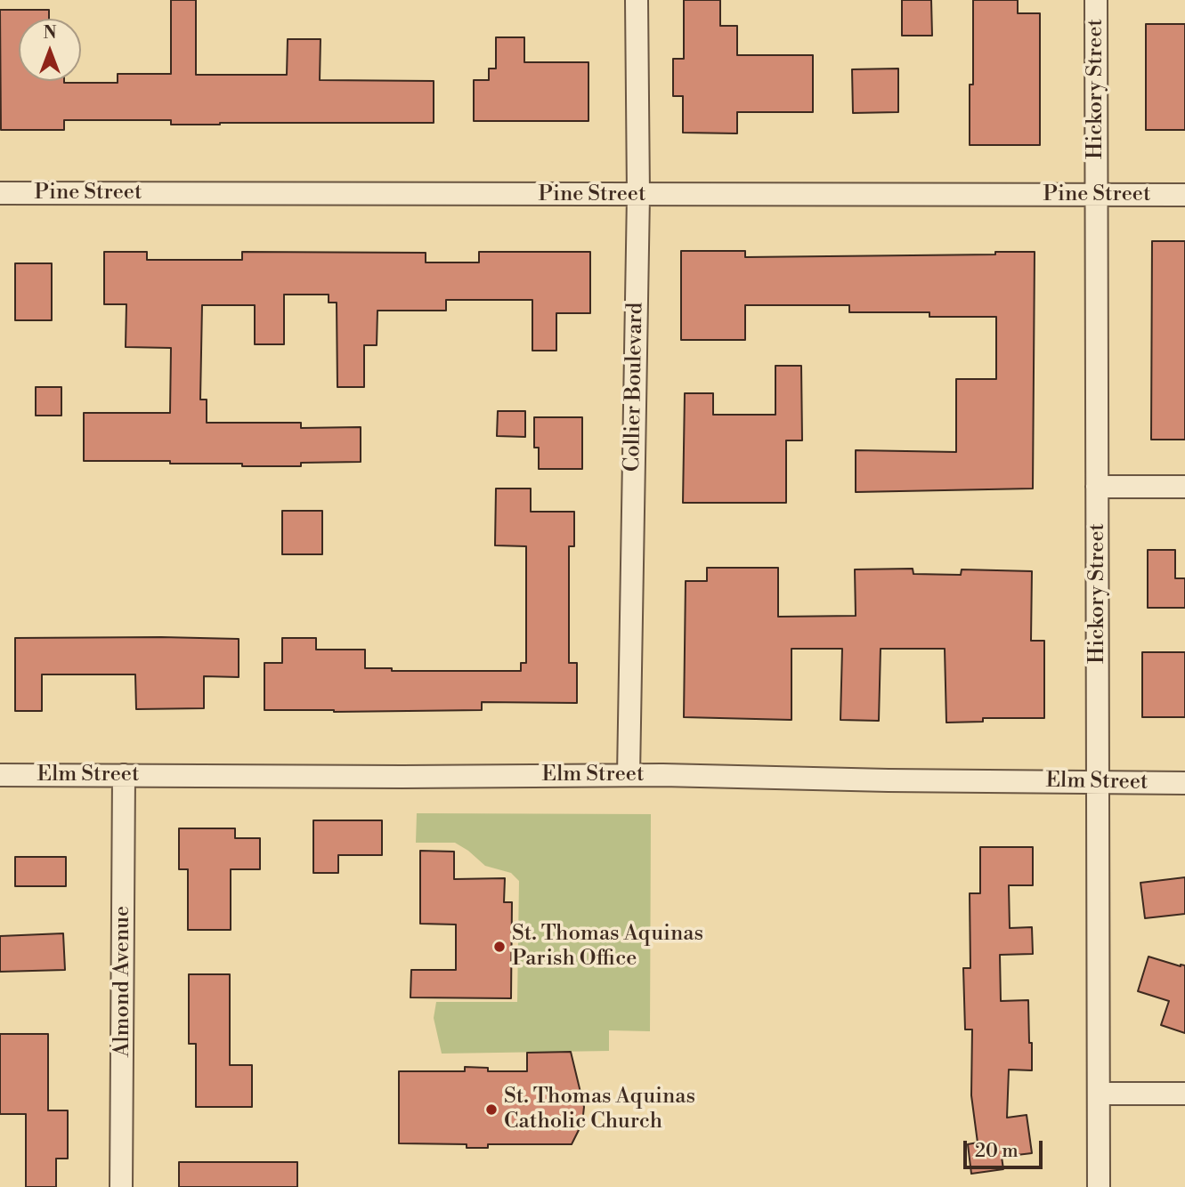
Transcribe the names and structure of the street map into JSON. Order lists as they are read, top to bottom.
{
  "streets": {
    "street": [
      "Hickory Street",
      "Pine Street",
      "Collier Boulevard",
      "Elm Street",
      "Almond Avenue"
    ]
  },
  "crossings": [
    ["Hickory Street", "Pine Street"],
    ["Hickory Street", "Elm Street"],
    ["Pine Street", "Collier Boulevard"],
    ["Collier Boulevard", "Elm Street"],
    ["Elm Street", "Almond Avenue"]
  ],
  "places": ["St. Thomas Aquinas Parish Office", "St. Thomas Aquinas Catholic Church"],
  "scale_bar": "20 m",
  "north": "top"
}
